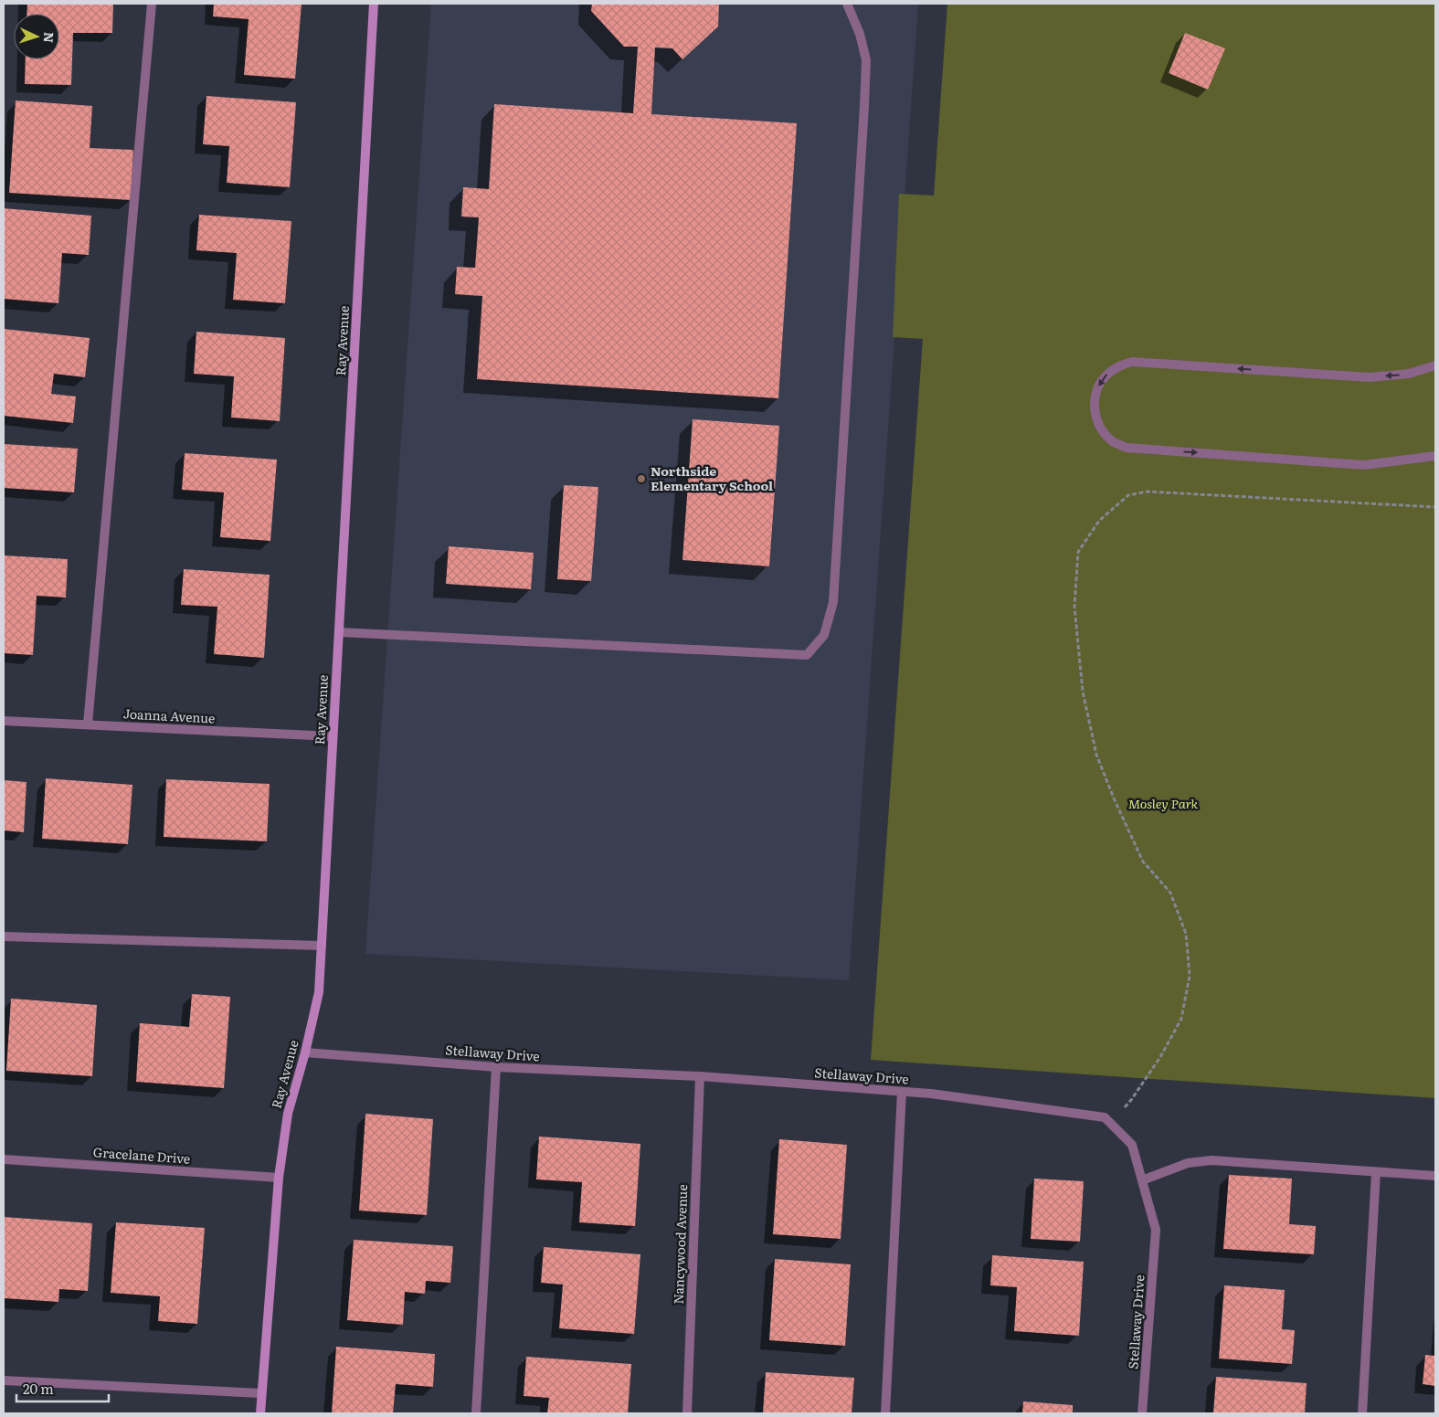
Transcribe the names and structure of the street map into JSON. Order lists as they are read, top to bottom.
{
  "streets": {
    "street": [
      "Ray Avenue",
      "Joanna Avenue",
      "Stellaway Drive",
      "Gracelane Drive",
      "Nancywood Avenue"
    ]
  },
  "crossings": [
    ["Ray Avenue", "Joanna Avenue"],
    ["Ray Avenue", "Stellaway Drive"],
    ["Ray Avenue", "Gracelane Drive"],
    ["Stellaway Drive", "Nancywood Avenue"]
  ],
  "parks": ["Mosley Park"],
  "places": ["Northside Elementary School"],
  "scale_bar": "20 m",
  "north": "right"
}
